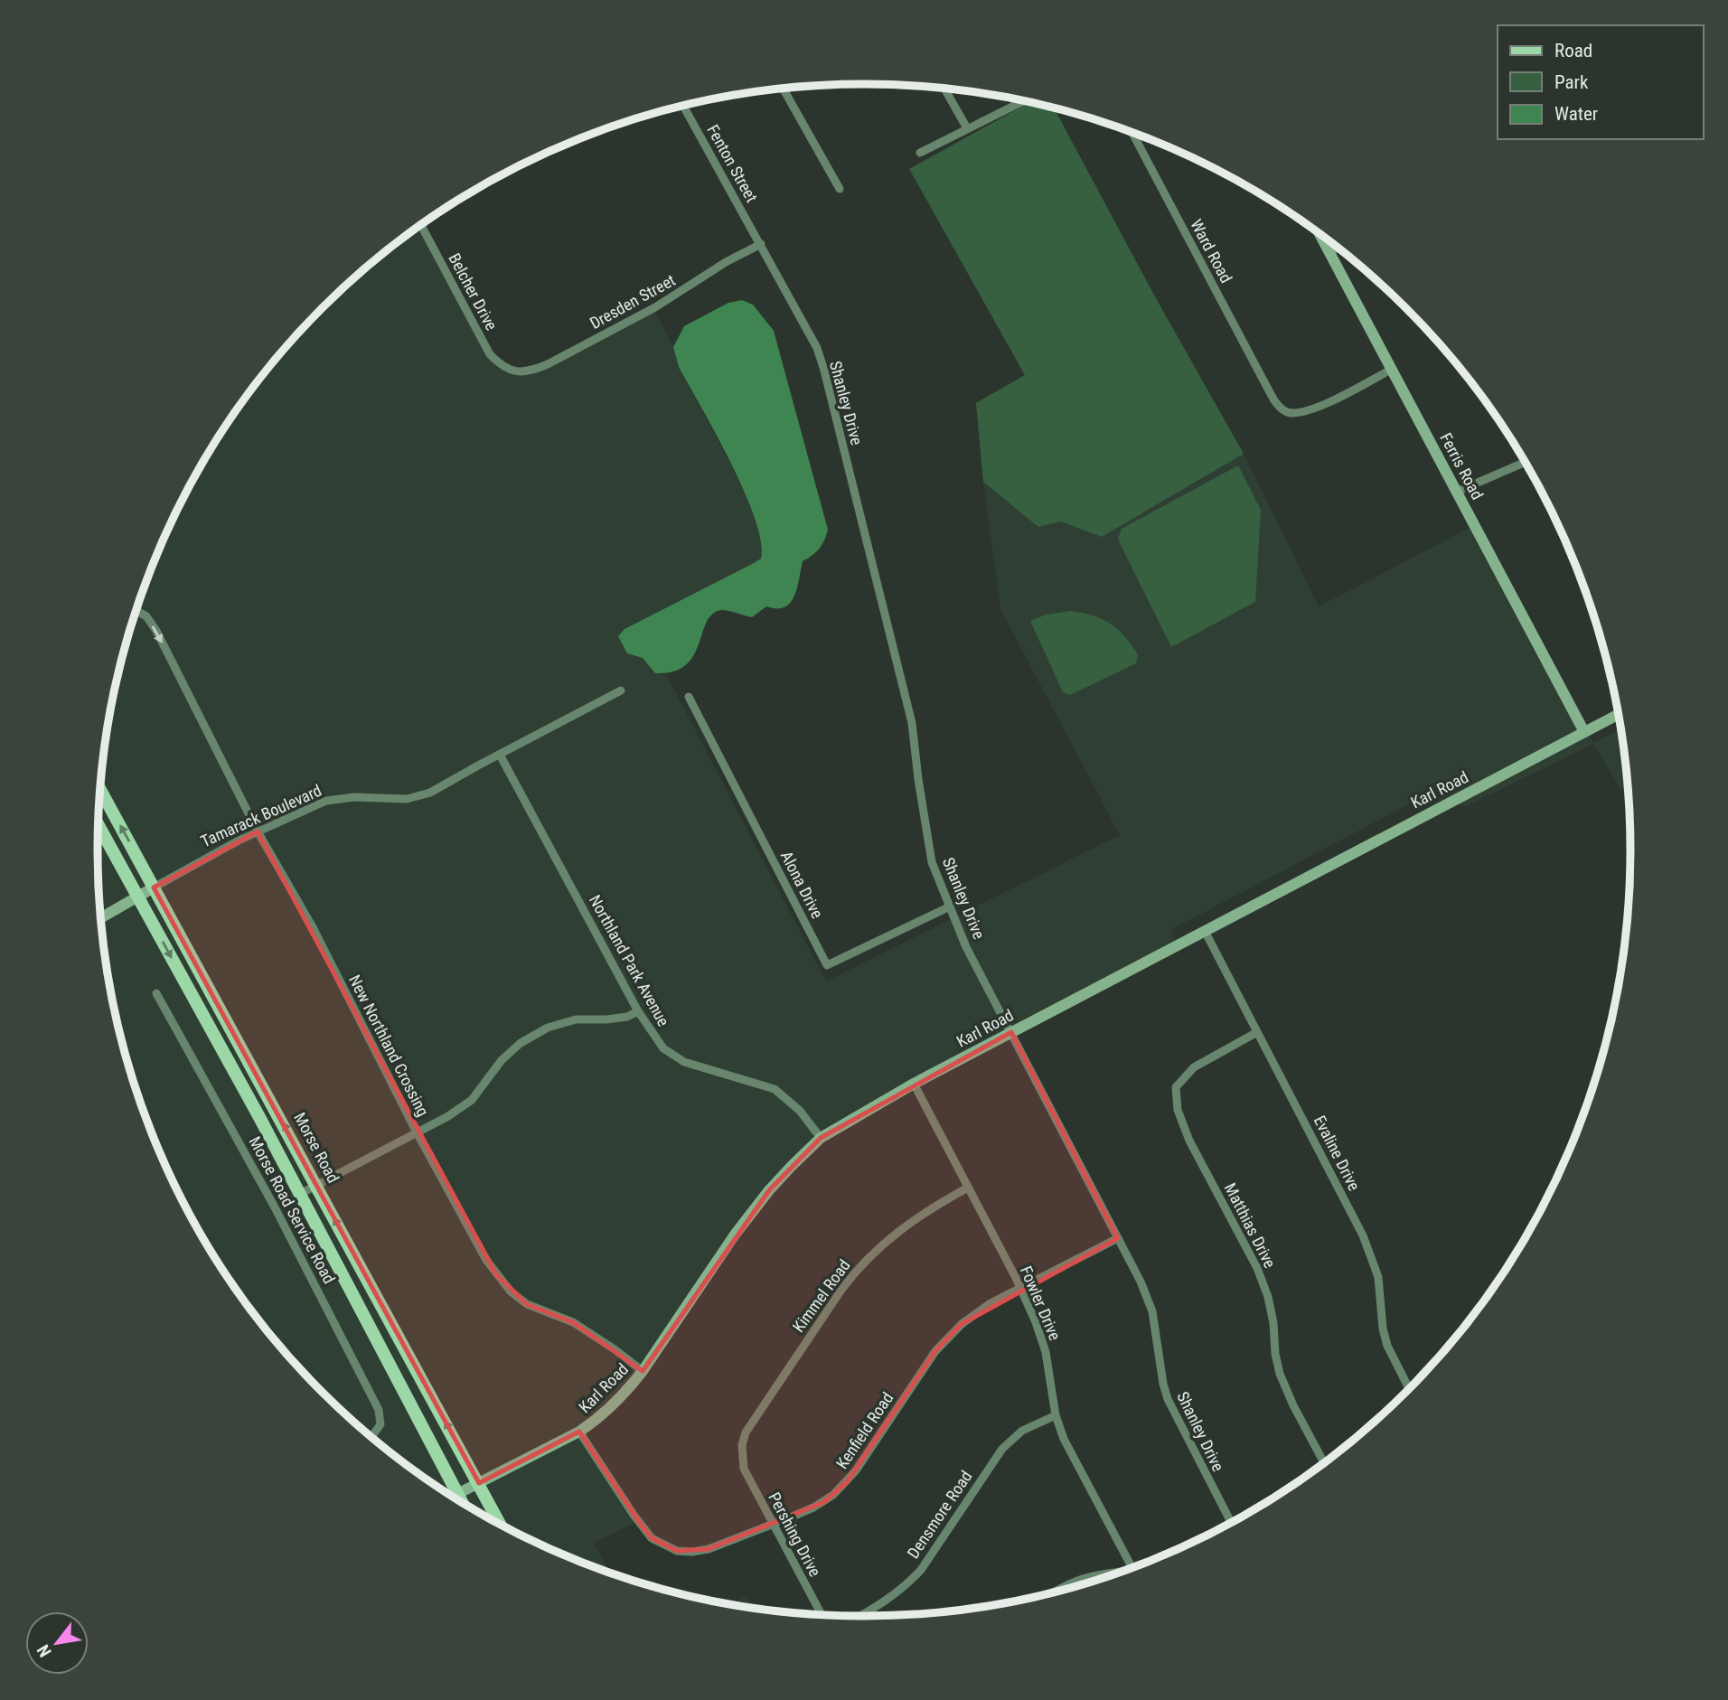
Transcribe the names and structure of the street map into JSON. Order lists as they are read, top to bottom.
{
  "streets": {
    "main road": [
      "Ferris Road",
      "Karl Road",
      "Tamarack Boulevard",
      "Morse Road"
    ],
    "street": [
      "Fenton Street",
      "Ward Road",
      "Belcher Drive",
      "Dresden Street",
      "Shanley Drive",
      "Alona Drive",
      "Northland Park Avenue",
      "New Northland Crossing",
      "Evaline Drive",
      "Morse Road Service Road",
      "Matthias Drive",
      "Kimmel Road",
      "Fowler Drive",
      "Kenfield Road",
      "Densmore Road",
      "Pershing Drive"
    ]
  },
  "crossings": [
    ["Fenton Street", "Dresden Street"],
    ["Fenton Street", "Shanley Drive"],
    ["Ward Road", "Ferris Road"],
    ["Belcher Drive", "Dresden Street"],
    ["Dresden Street", "Shanley Drive"],
    ["Shanley Drive", "Karl Road"],
    ["Shanley Drive", "Alona Drive"],
    ["Shanley Drive", "Kenfield Road"],
    ["Ferris Road", "Karl Road"],
    ["Karl Road", "Northland Park Avenue"],
    ["Karl Road", "New Northland Crossing"],
    ["Karl Road", "Morse Road"],
    ["Karl Road", "Evaline Drive"],
    ["Karl Road", "Fowler Drive"],
    ["Karl Road", "Kenfield Road"],
    ["Tamarack Boulevard", "Northland Park Avenue"],
    ["Tamarack Boulevard", "New Northland Crossing"],
    ["Tamarack Boulevard", "Morse Road"],
    ["Evaline Drive", "Matthias Drive"],
    ["Kimmel Road", "Fowler Drive"],
    ["Kimmel Road", "Pershing Drive"],
    ["Fowler Drive", "Kenfield Road"],
    ["Fowler Drive", "Densmore Road"],
    ["Kenfield Road", "Pershing Drive"]
  ],
  "legend": ["Road", "Park", "Water"],
  "north": "bottom left"
}
